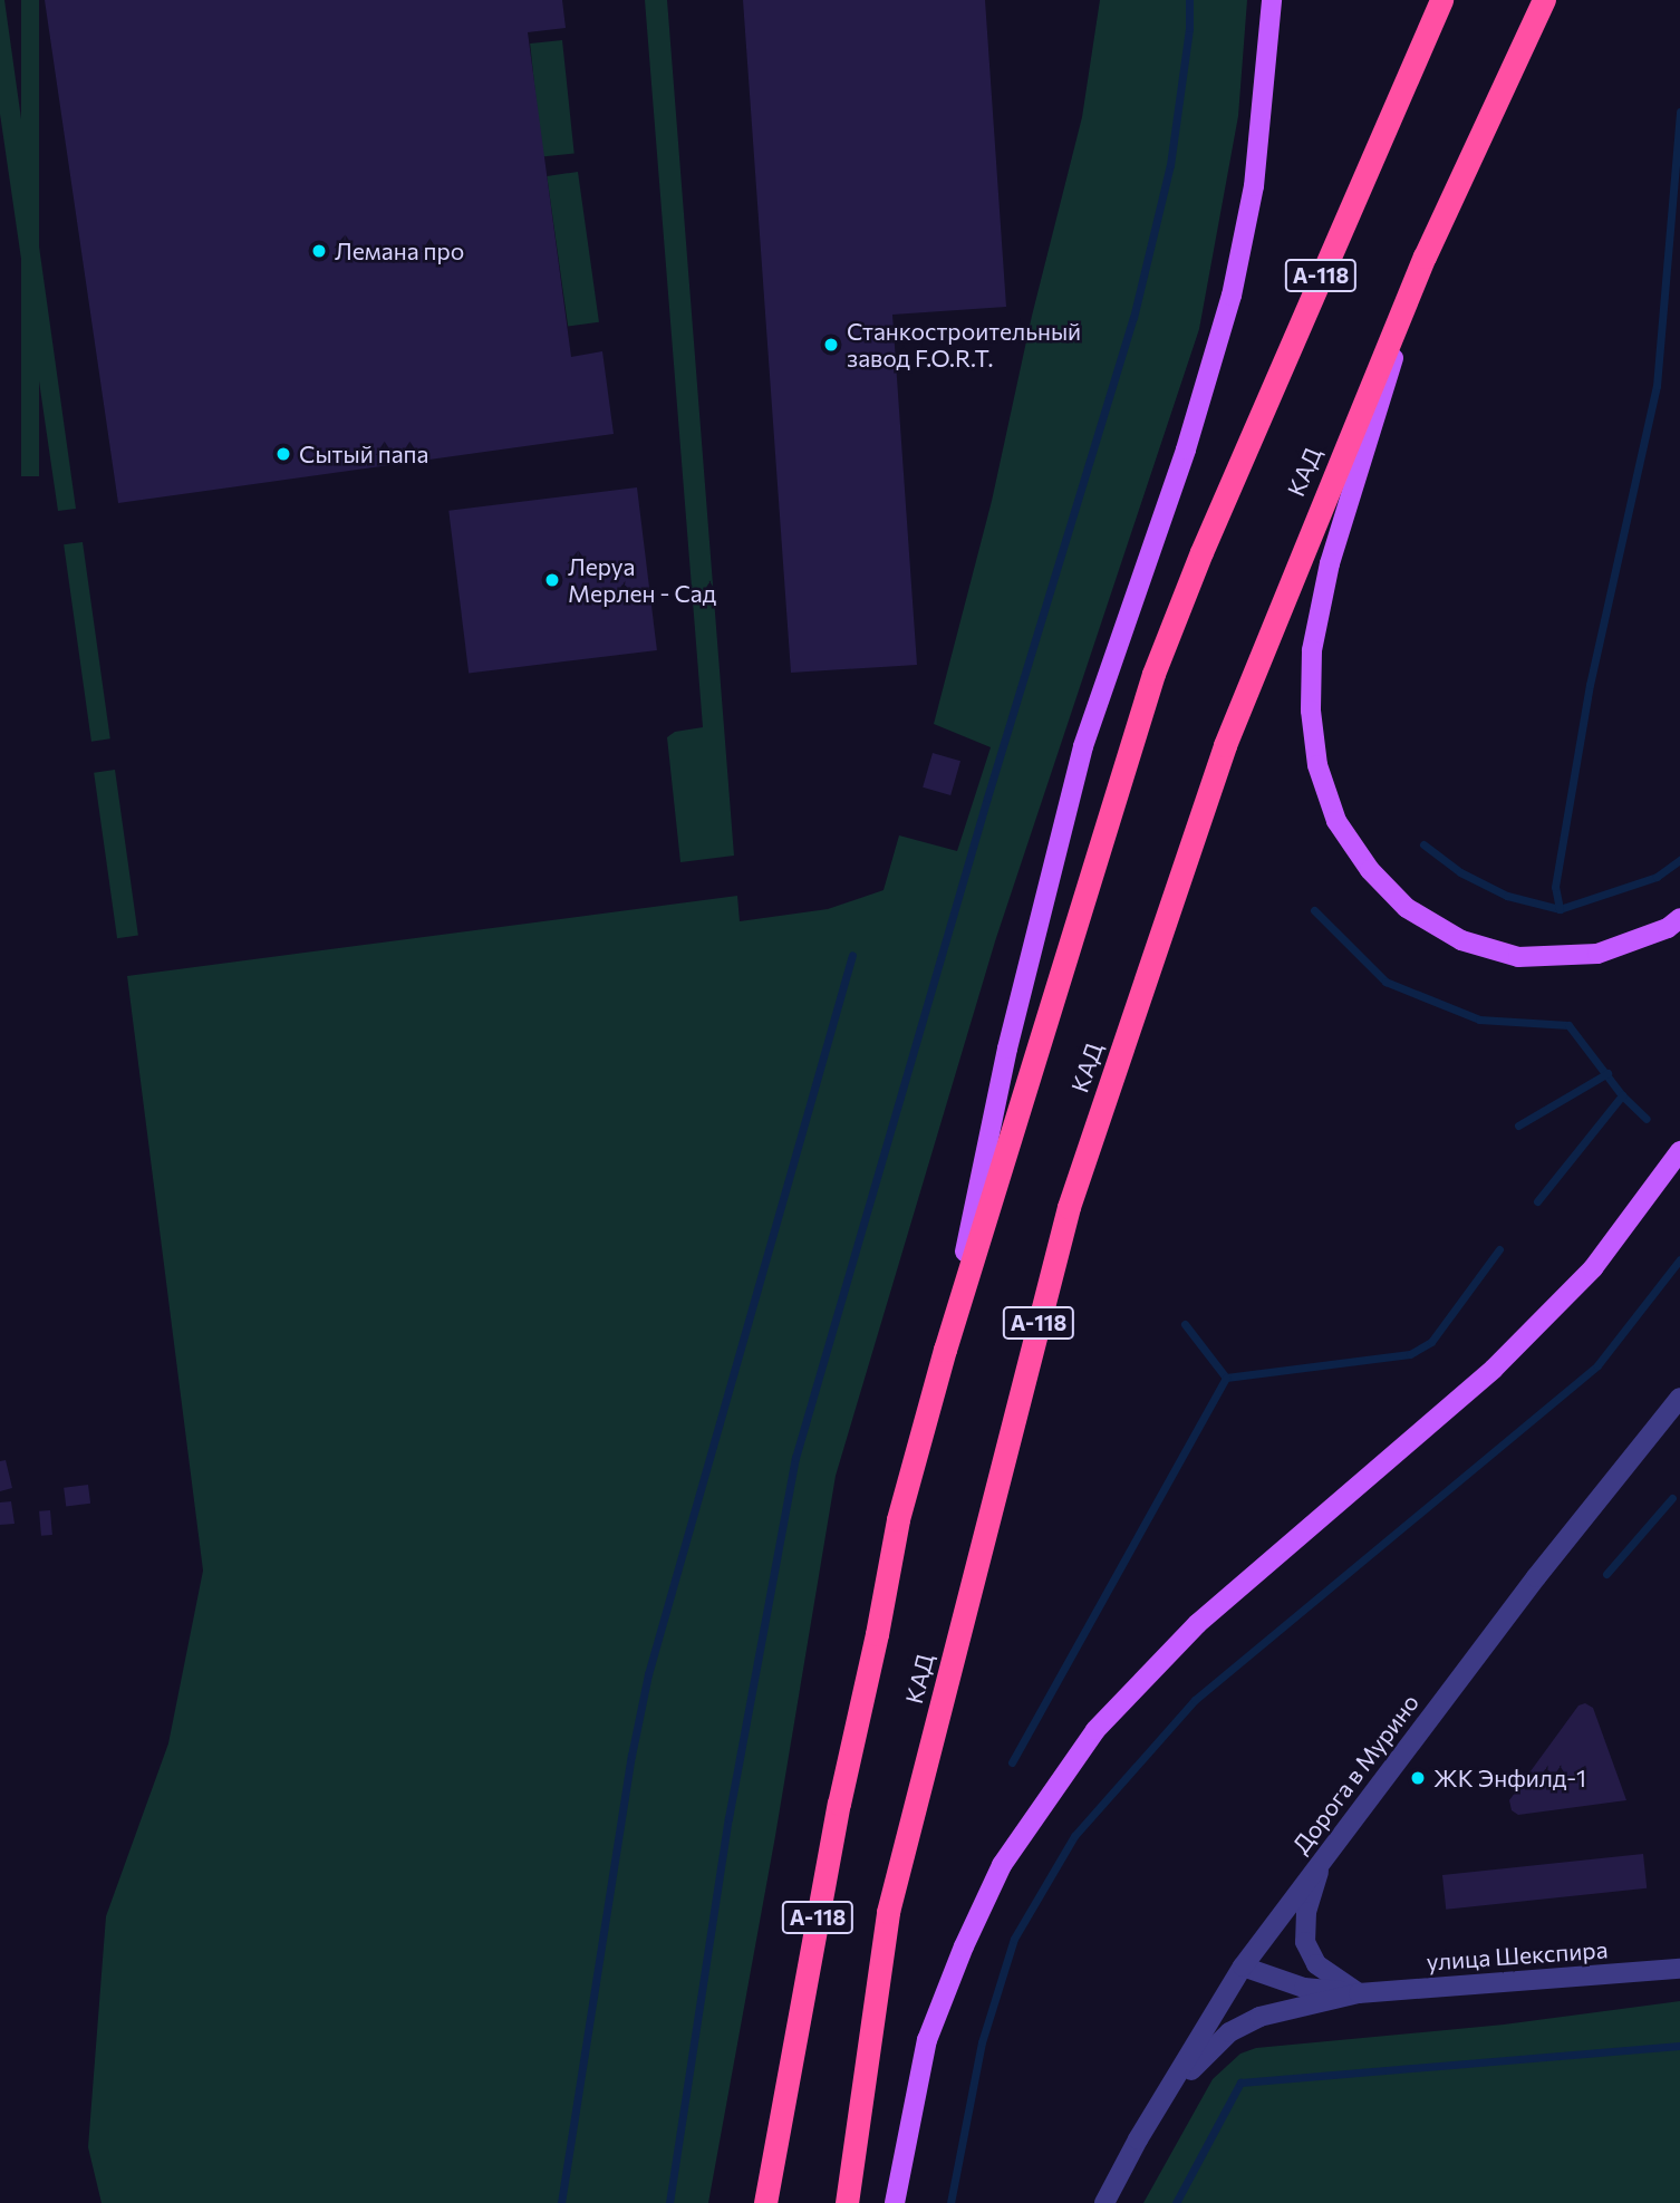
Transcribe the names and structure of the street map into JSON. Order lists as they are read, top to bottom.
{
  "streets": {
    "highway": ["А-118", "КАД"],
    "street": ["Дорога в Мурино", "улица Шекспира"]
  },
  "places": [
    "Лемана про",
    "Станкостроительный завод F.O.R.T.",
    "Сытый папа",
    "Леруа Мерлен - Сад",
    "ЖК Энфилд-1"
  ]
}
